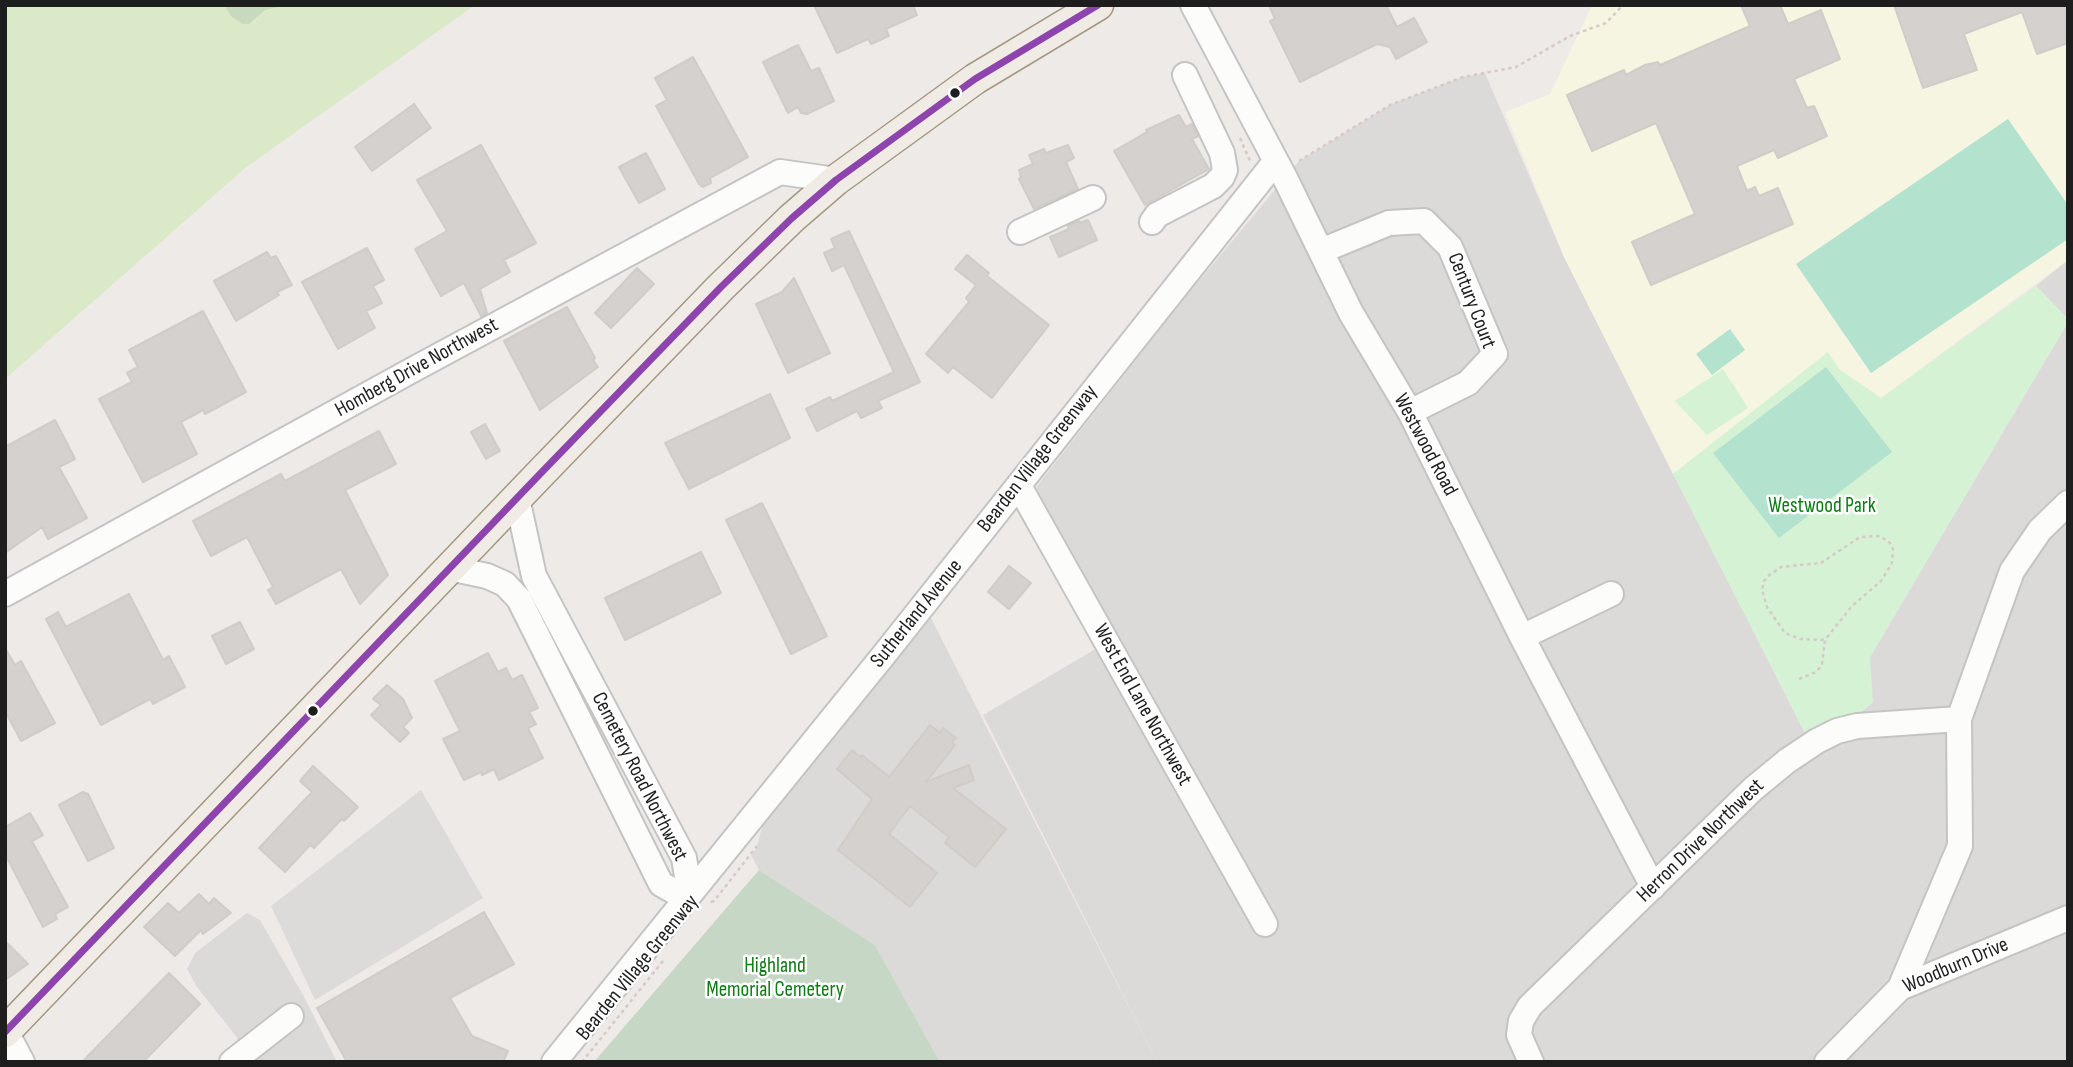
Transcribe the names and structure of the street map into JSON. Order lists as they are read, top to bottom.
{
  "streets": {
    "street": [
      "Century Court",
      "Homberg Drive Northwest",
      "Westwood Road",
      "Sutherland Avenue",
      "West End Lane Northwest",
      "Cemetery Road Northwest",
      "Herron Drive Northwest",
      "Woodburn Drive"
    ],
    "path": ["Bearden Village Greenway"]
  },
  "crossings": [
    ["Century Court", "Westwood Road"],
    ["Westwood Road", "Sutherland Avenue"],
    ["Westwood Road", "Herron Drive Northwest"],
    ["Bearden Village Greenway", "Sutherland Avenue"],
    ["Bearden Village Greenway", "Cemetery Road Northwest"],
    ["Sutherland Avenue", "West End Lane Northwest"],
    ["Sutherland Avenue", "Cemetery Road Northwest"]
  ],
  "parks": ["Westwood Park", "Highland Memorial Cemetery"]
}
